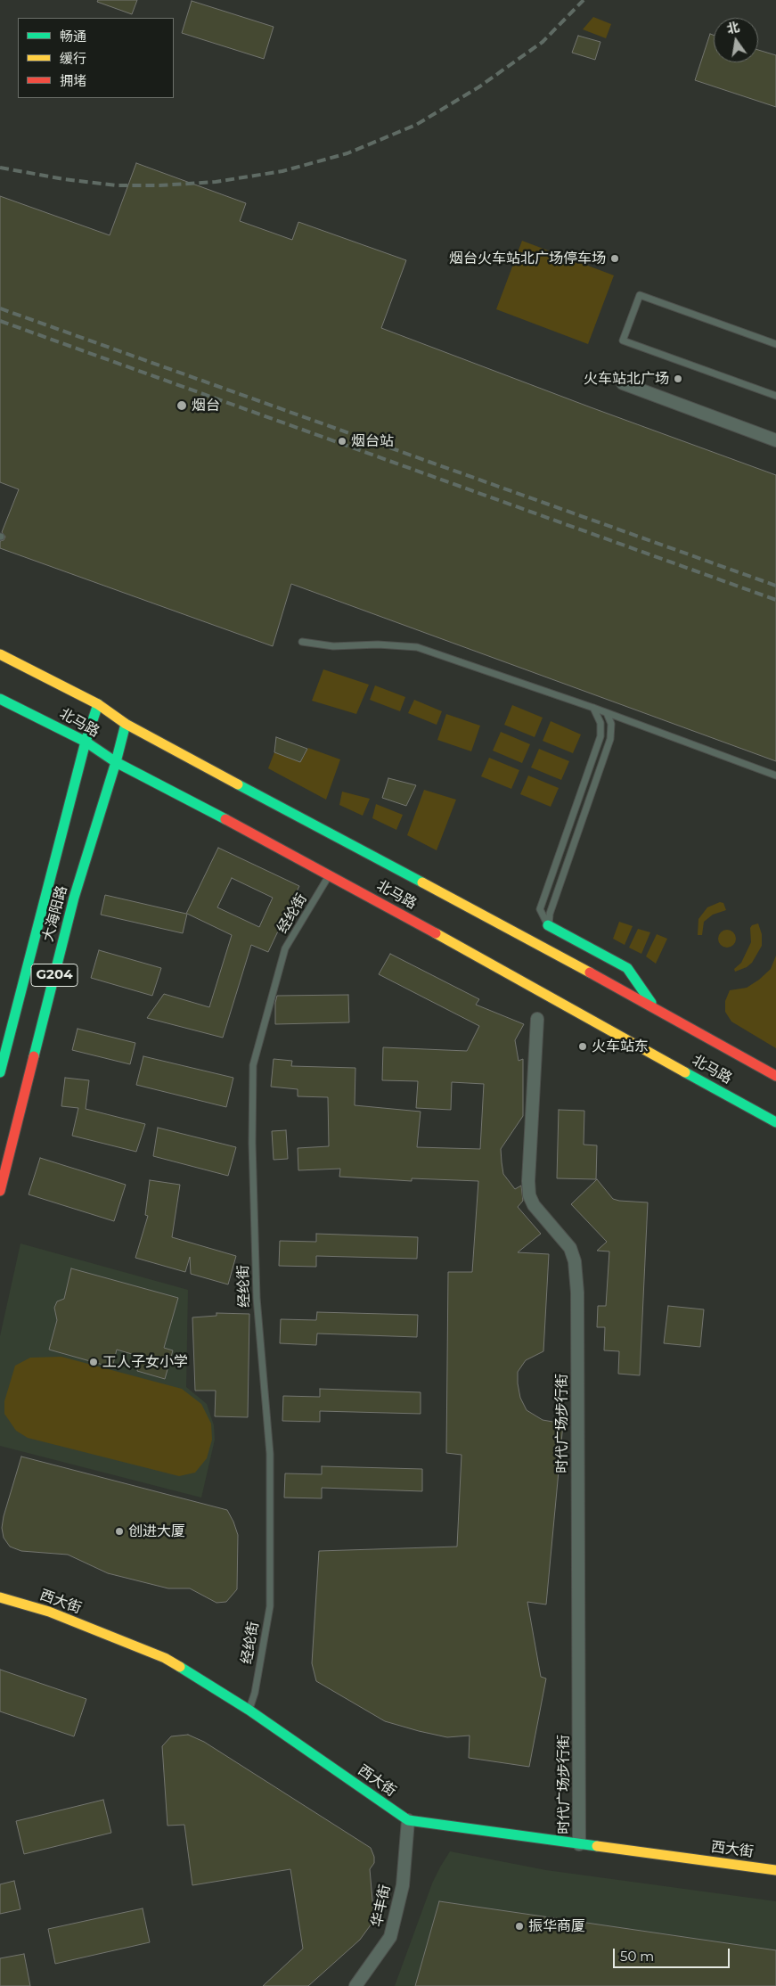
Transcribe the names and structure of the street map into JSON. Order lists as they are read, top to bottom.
{
  "streets": {
    "main road": [
      "北马路",
      "大海阳路",
      "G204",
      "西大街"
    ],
    "street": ["时代广场步行街", "华丰街"],
    "lane": ["经纶街"]
  },
  "crossings": [
    ["北马路", "大海阳路"],
    ["北马路", "经纶街"],
    ["经纶街", "西大街"],
    ["时代广场步行街", "西大街"],
    ["西大街", "华丰街"]
  ],
  "places": [
    "烟台火车站北广场停车场",
    "火车站北广场",
    "烟台",
    "烟台站",
    "火车站东",
    "工人子女小学",
    "创进大厦",
    "振华商厦"
  ],
  "legend": ["畅通", "缓行", "拥堵"],
  "scale_bar": "50 m",
  "north": "top"
}
